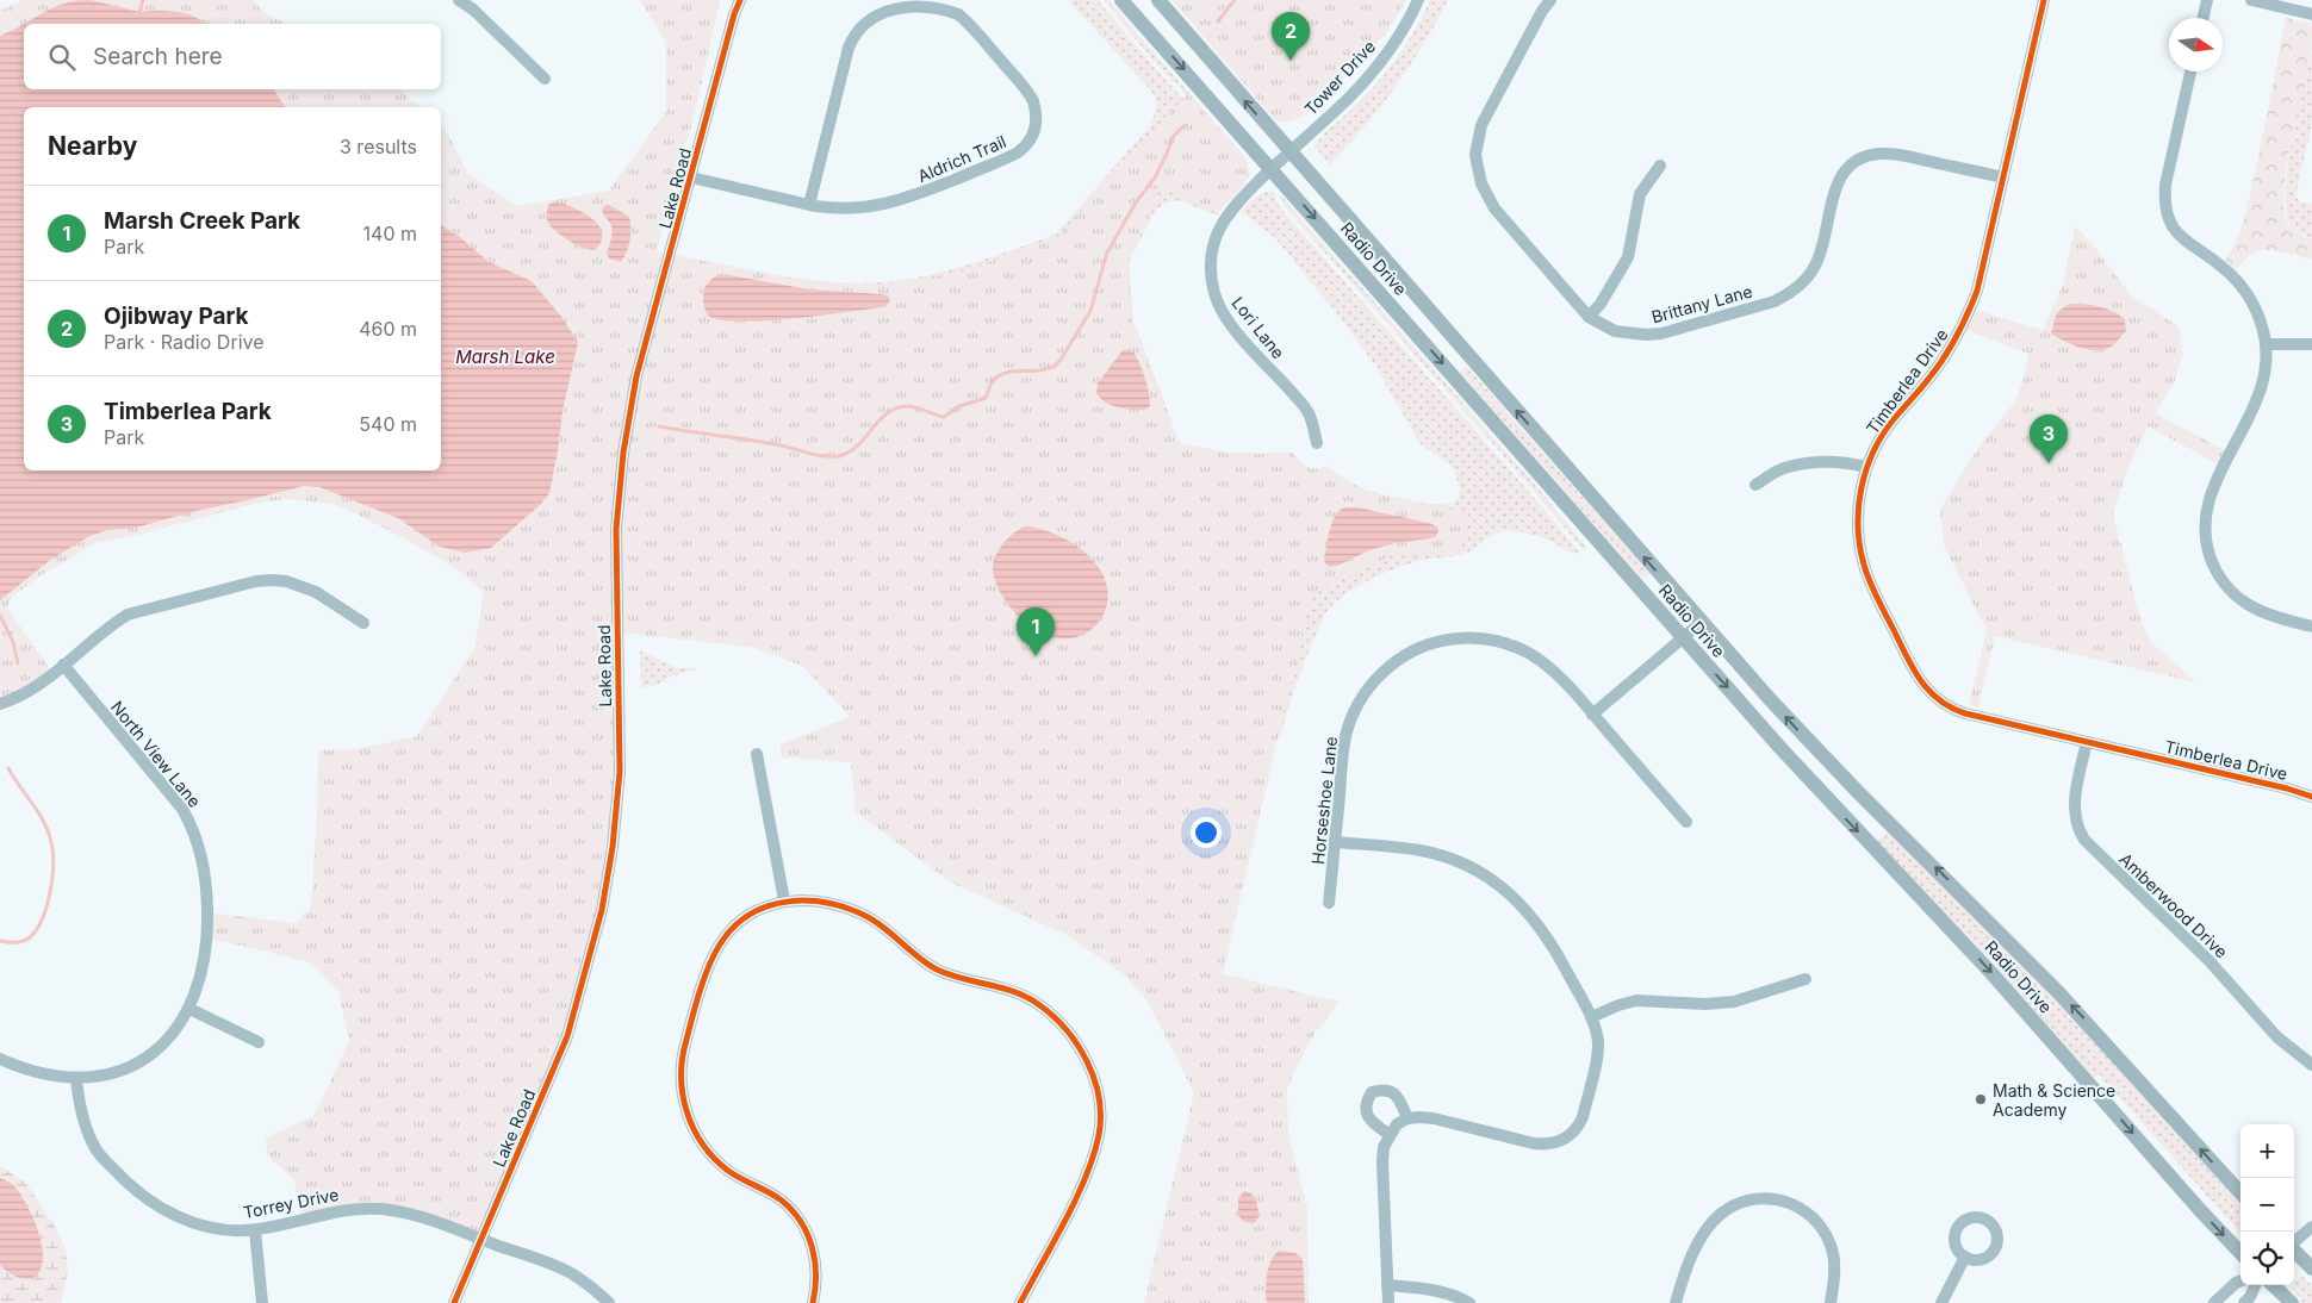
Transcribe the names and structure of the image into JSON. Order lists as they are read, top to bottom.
{
  "streets": {
    "main road": ["Radio Drive"],
    "street": [
      "Tower Drive",
      "Aldrich Trail",
      "Lake Road",
      "Brittany Lane",
      "Lori Lane",
      "Timberlea Drive",
      "North View Lane",
      "Horseshoe Lane",
      "Amberwood Drive",
      "Torrey Drive"
    ]
  },
  "crossings": [
    ["Tower Drive", "Radio Drive"],
    ["Tower Drive", "Lori Lane"],
    ["Aldrich Trail", "Lake Road"],
    ["Lake Road", "Torrey Drive"],
    ["Radio Drive", "Lori Lane"],
    ["Brittany Lane", "Timberlea Drive"],
    ["Timberlea Drive", "Amberwood Drive"],
    ["North View Lane", "Torrey Drive"]
  ],
  "water": ["Marsh Lake"],
  "places": ["Math & Science Academy"],
  "north": "right",
  "page": {
    "pins": ["2", "3", "1"],
    "search": "Search here",
    "heading": ["Nearby", "3 results"],
    "list": [
      {
        "mark": "1",
        "name": "Marsh Creek Park",
        "note": "Park",
        "value": "140 m"
      },
      {
        "mark": "2",
        "name": "Ojibway Park",
        "note": "Park · Radio Drive",
        "value": "460 m"
      },
      {
        "mark": "3",
        "name": "Timberlea Park",
        "note": "Park",
        "value": "540 m"
      }
    ],
    "map_buttons": ["+", "−"]
  }
}
